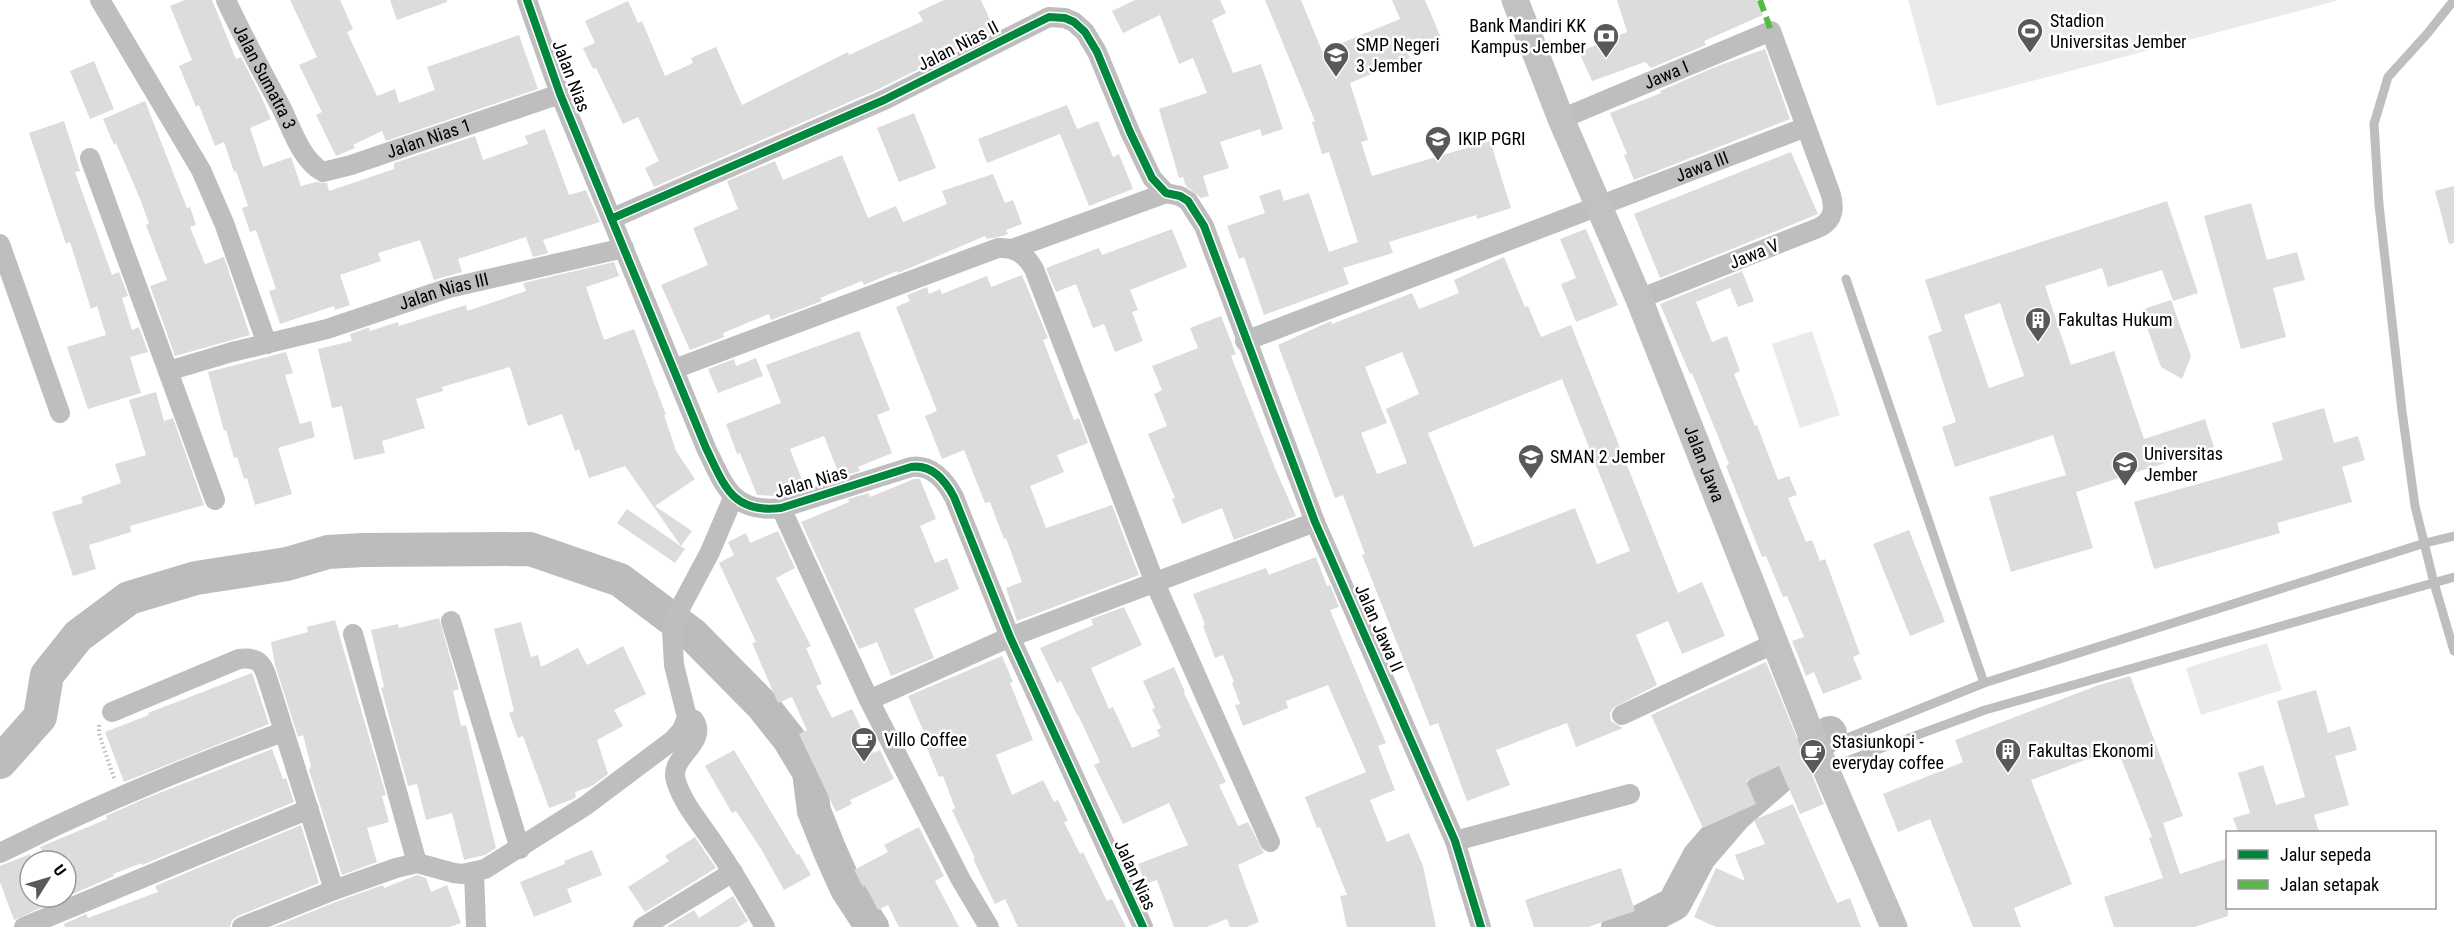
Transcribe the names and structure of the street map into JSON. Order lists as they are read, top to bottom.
{
  "streets": {
    "main road": ["Jalan Jawa"],
    "street": [
      "Jalan Nias II",
      "Jawa I",
      "Jalan Nias",
      "Jalan Sumatra 3",
      "Jalan Nias 1",
      "Jawa III",
      "Jawa V",
      "Jalan Nias III",
      "Jalan Jawa II"
    ]
  },
  "crossings": [
    ["Jalan Nias II", "Jalan Nias"],
    ["Jalan Nias II", "Jalan Jawa II"],
    ["Jawa I", "Jawa V"],
    ["Jawa I", "Jalan Jawa"],
    ["Jalan Nias", "Jalan Nias 1"],
    ["Jalan Nias", "Jalan Nias III"],
    ["Jalan Sumatra 3", "Jalan Nias 1"],
    ["Jawa III", "Jawa V"],
    ["Jawa III", "Jalan Jawa"],
    ["Jawa V", "Jalan Jawa"]
  ],
  "places": {
    "sports": ["Stadion Universitas Jember"],
    "bank": ["Bank Mandiri KK Kampus Jember"],
    "school or university": [
      "SMP Negeri 3 Jember",
      "IKIP PGRI",
      "SMAN 2 Jember",
      "Universitas Jember"
    ],
    "building": ["Fakultas Hukum", "Fakultas Ekonomi"],
    "cafe": ["Villo Coffee", "Stasiunkopi - everyday coffee"]
  },
  "legend": ["Jalur sepeda", "Jalan setapak"],
  "north": "top right"
}
